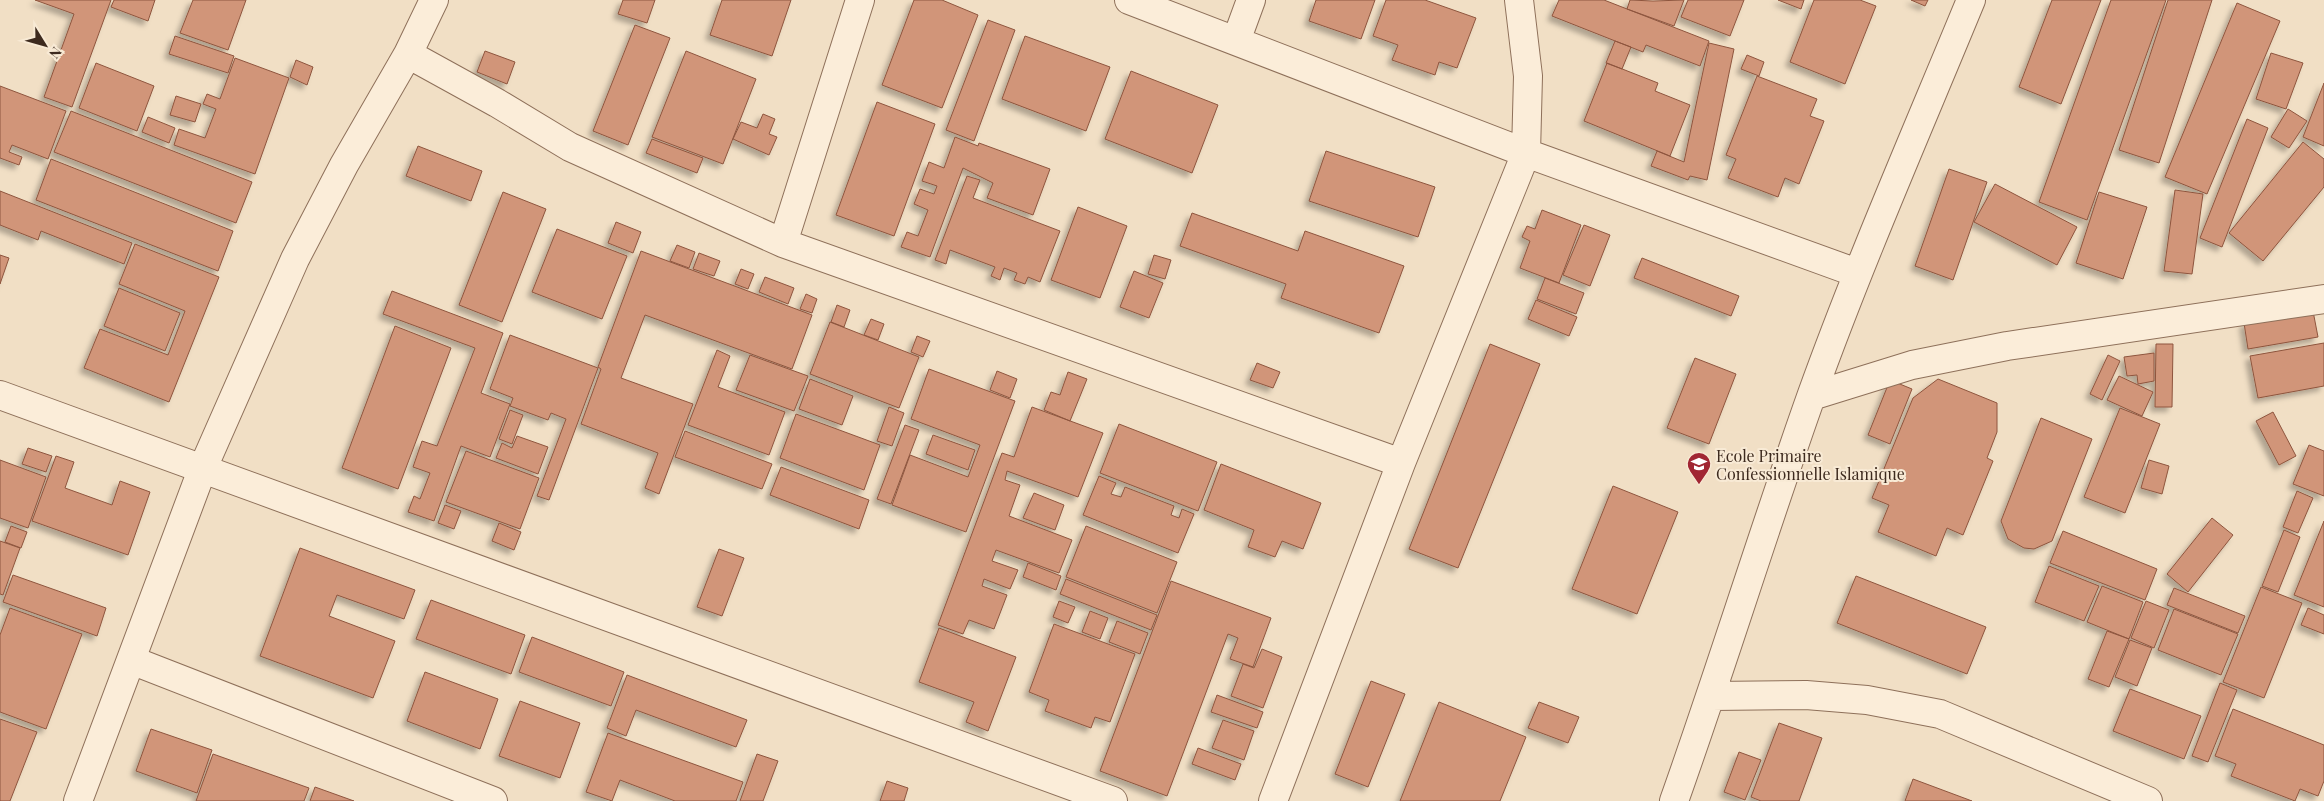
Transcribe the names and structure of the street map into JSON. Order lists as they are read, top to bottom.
{
  "places": {
    "school or university": ["Ecole Primaire Confessionnelle Islamique"]
  },
  "north": "bottom right"
}
